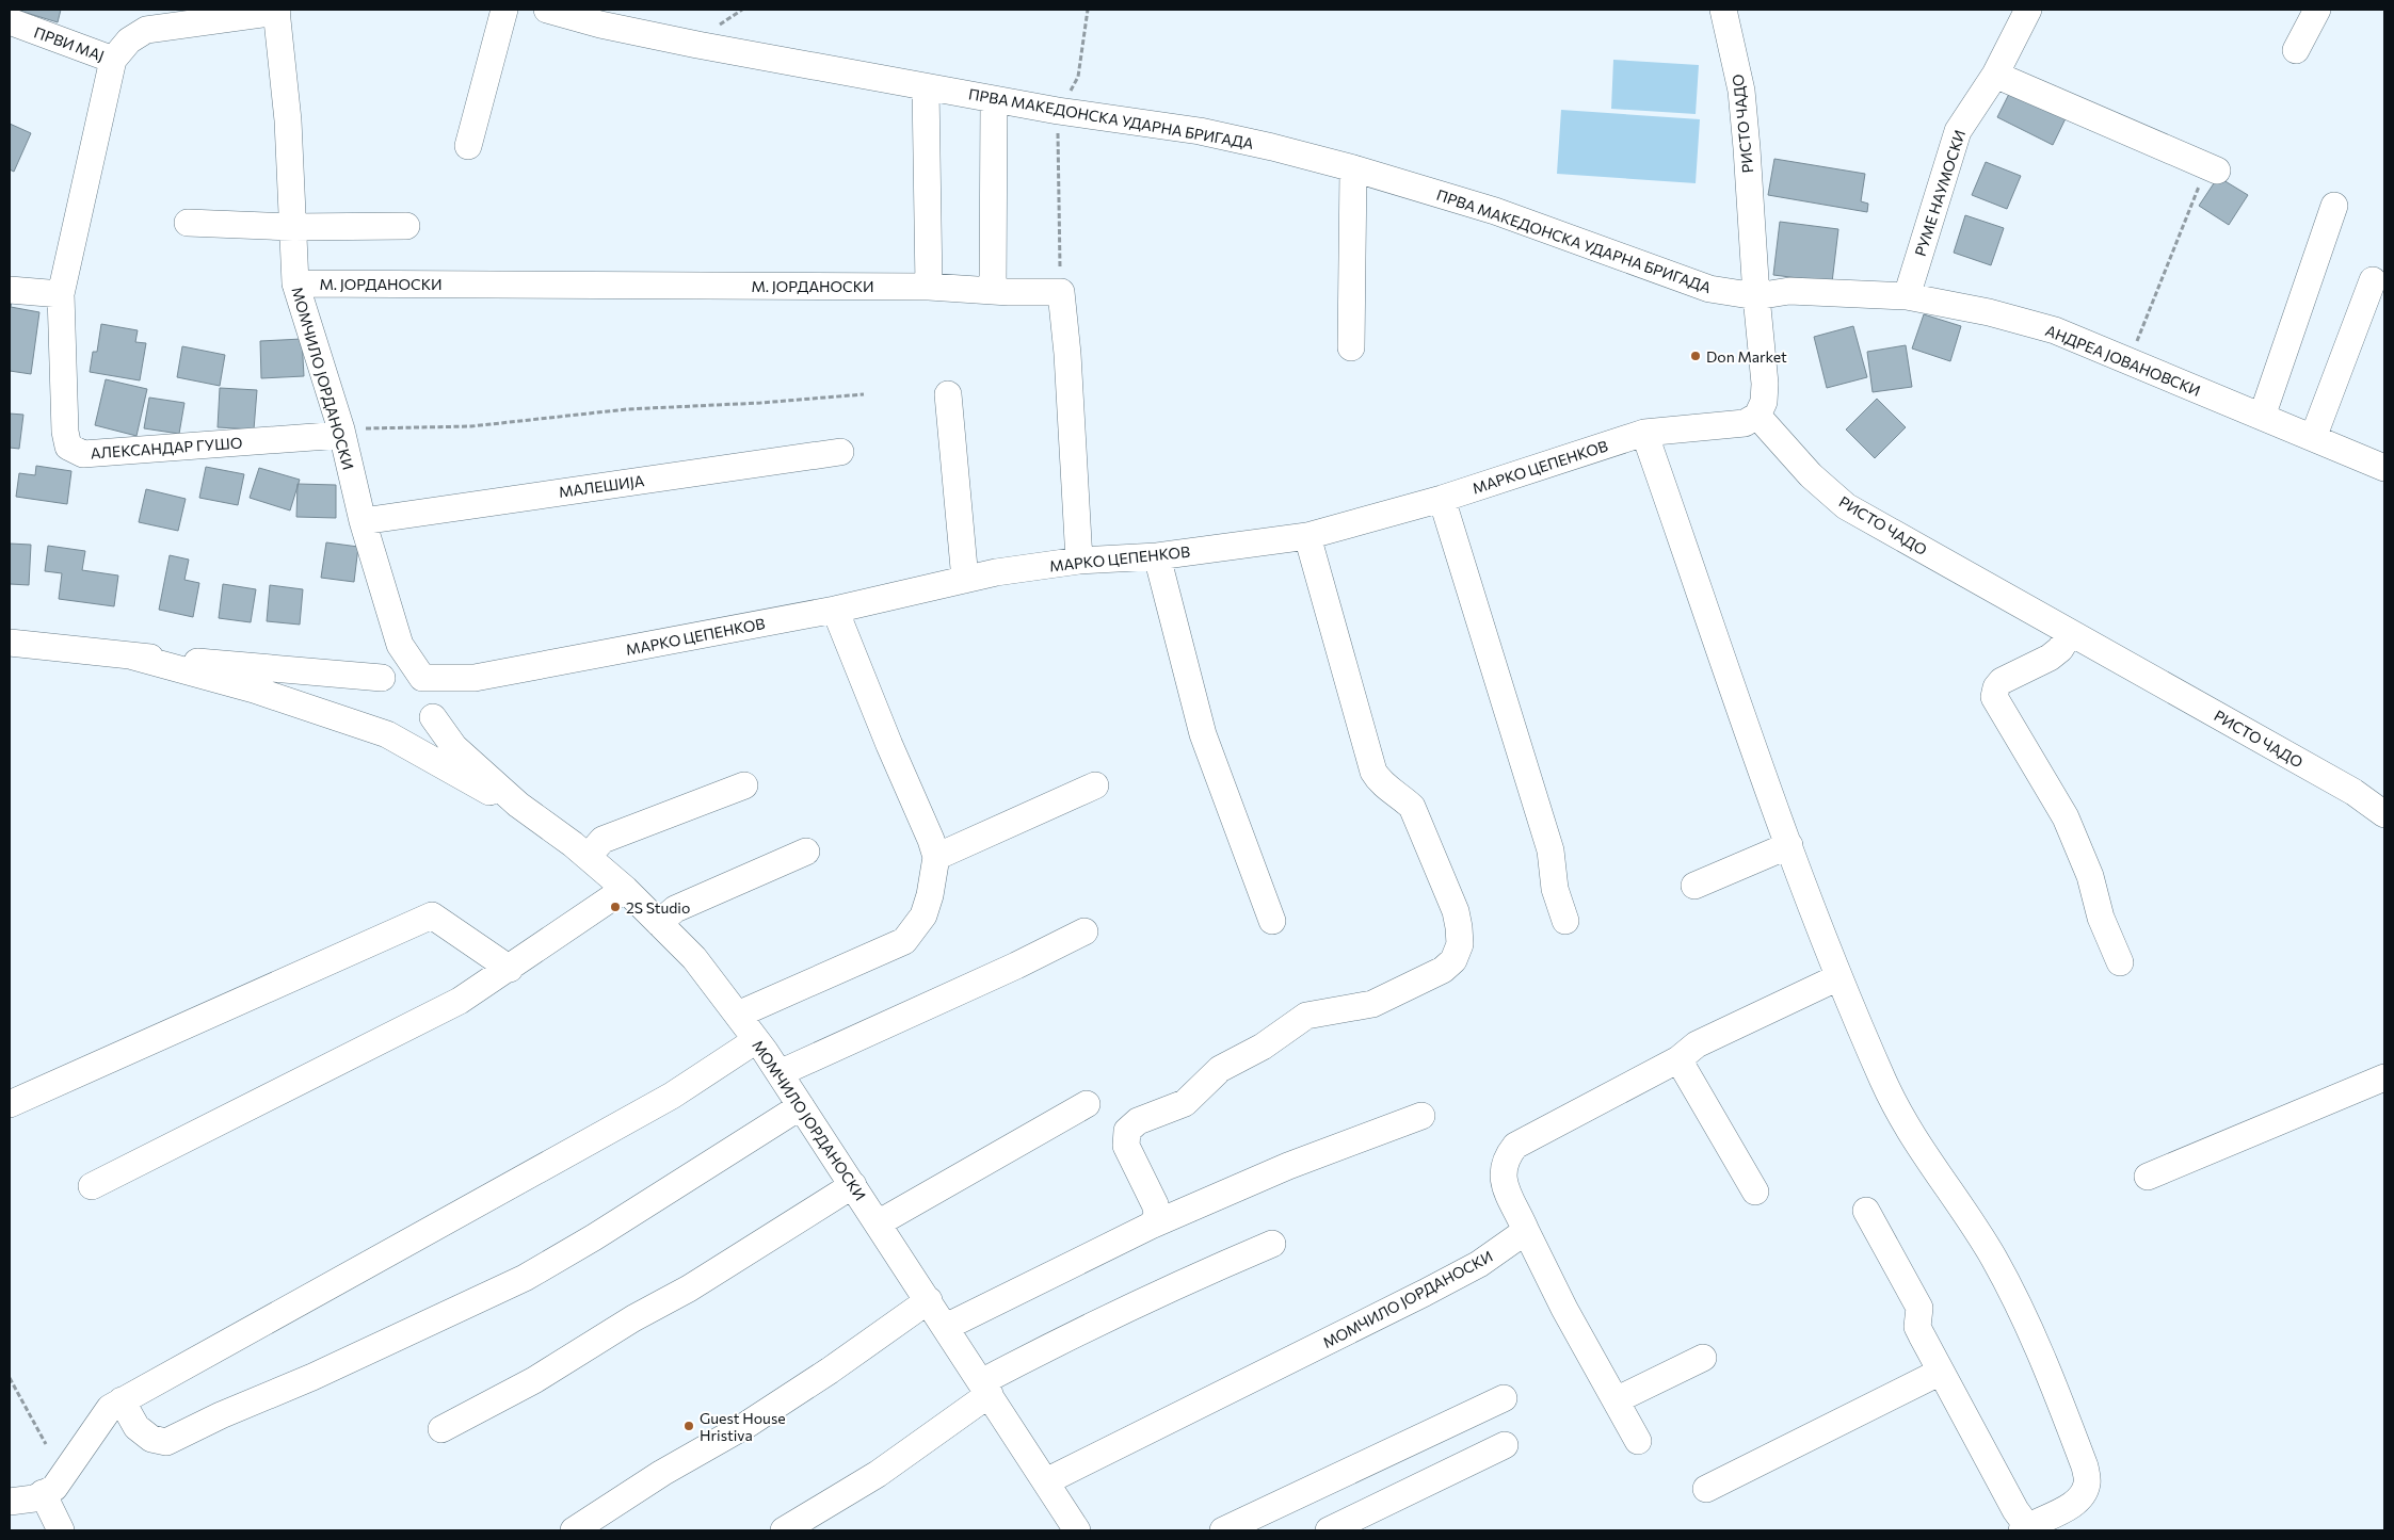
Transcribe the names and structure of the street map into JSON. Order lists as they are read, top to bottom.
{
  "streets": {
    "street": [
      "ПРВИ МАЈ",
      "ПРВА МАКЕДОНСКА УДАРНА БРИГАДА",
      "РИСТО ЧАДО",
      "РУМЕ НАУМОСКИ",
      "М. ЈОРДАНОСКИ",
      "АНДРЕА ЈОВАНОВСКИ",
      "МОМЧИЛО ЈОРДАНОСКИ",
      "АЛЕКСАНДАР ГУШО",
      "МАРКО ЦЕПЕНКОВ",
      "МАЛЕШИЈА"
    ]
  },
  "crossings": [
    ["ПРВИ МАЈ", "МОМЧИЛО ЈОРДАНОСКИ"],
    ["ПРВА МАКЕДОНСКА УДАРНА БРИГАДА", "РИСТО ЧАДО"],
    ["ПРВА МАКЕДОНСКА УДАРНА БРИГАДА", "АНДРЕА ЈОВАНОВСКИ"],
    ["РИСТО ЧАДО", "АНДРЕА ЈОВАНОВСКИ"],
    ["РИСТО ЧАДО", "МАРКО ЦЕПЕНКОВ"],
    ["РУМЕ НАУМОСКИ", "АНДРЕА ЈОВАНОВСКИ"],
    ["М. ЈОРДАНОСКИ", "МОМЧИЛО ЈОРДАНОСКИ"],
    ["МОМЧИЛО ЈОРДАНОСКИ", "АЛЕКСАНДАР ГУШО"],
    ["МОМЧИЛО ЈОРДАНОСКИ", "МАЛЕШИЈА"]
  ],
  "places": ["Don Market", "2S Studio", "Guest House Hristiva"]
}
